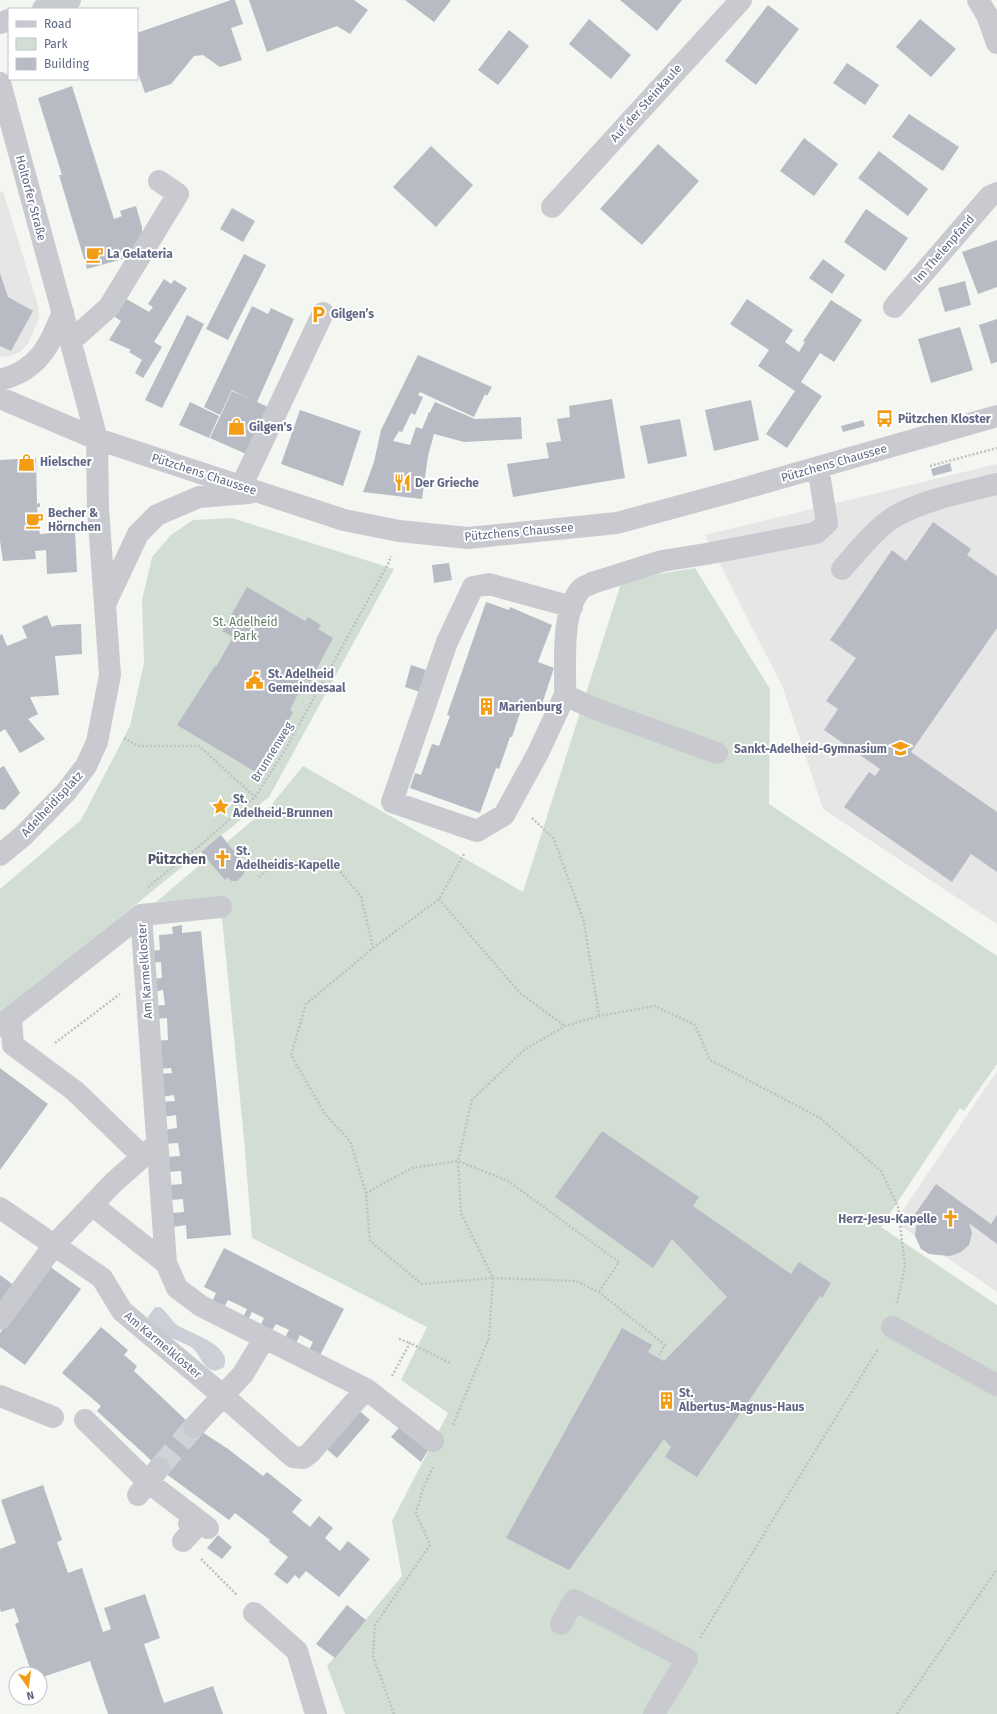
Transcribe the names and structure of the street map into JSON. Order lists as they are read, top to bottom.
{
  "streets": {
    "street": [
      "Auf der Steinkaule",
      "Holtorfer Straße",
      "Im Thelenpfand",
      "Pützchens Chaussee",
      "Adelheidisplatz",
      "Am Karmelkloster"
    ],
    "path": ["Brunnenweg"]
  },
  "crossings": [
    ["Holtorfer Straße", "Pützchens Chaussee"],
    ["Holtorfer Straße", "Adelheidisplatz"],
    ["Pützchens Chaussee", "Brunnenweg"],
    ["Pützchens Chaussee", "Adelheidisplatz"]
  ],
  "districts": ["Pützchen"],
  "parks": ["St. Adelheid Park"],
  "places": {
    "cafe": ["La Gelateria", "Becher & Hörnchen"],
    "parking": ["Gilgen’s"],
    "bus stop": ["Pützchen Kloster"],
    "shop": ["Gilgen's", "Hielscher"],
    "restaurant": ["Der Grieche"],
    "public building": ["St. Adelheid Gemeindesaal"],
    "building": ["Marienburg", "St. Albertus-Magnus-Haus"],
    "school or university": ["Sankt-Adelheid-Gymnasium"],
    "place": ["St. Adelheid-Brunnen"],
    "church": ["St. Adelheidis-Kapelle", "Herz-Jesu-Kapelle"]
  },
  "legend": ["Road", "Park", "Building"],
  "north": "bottom"
}
